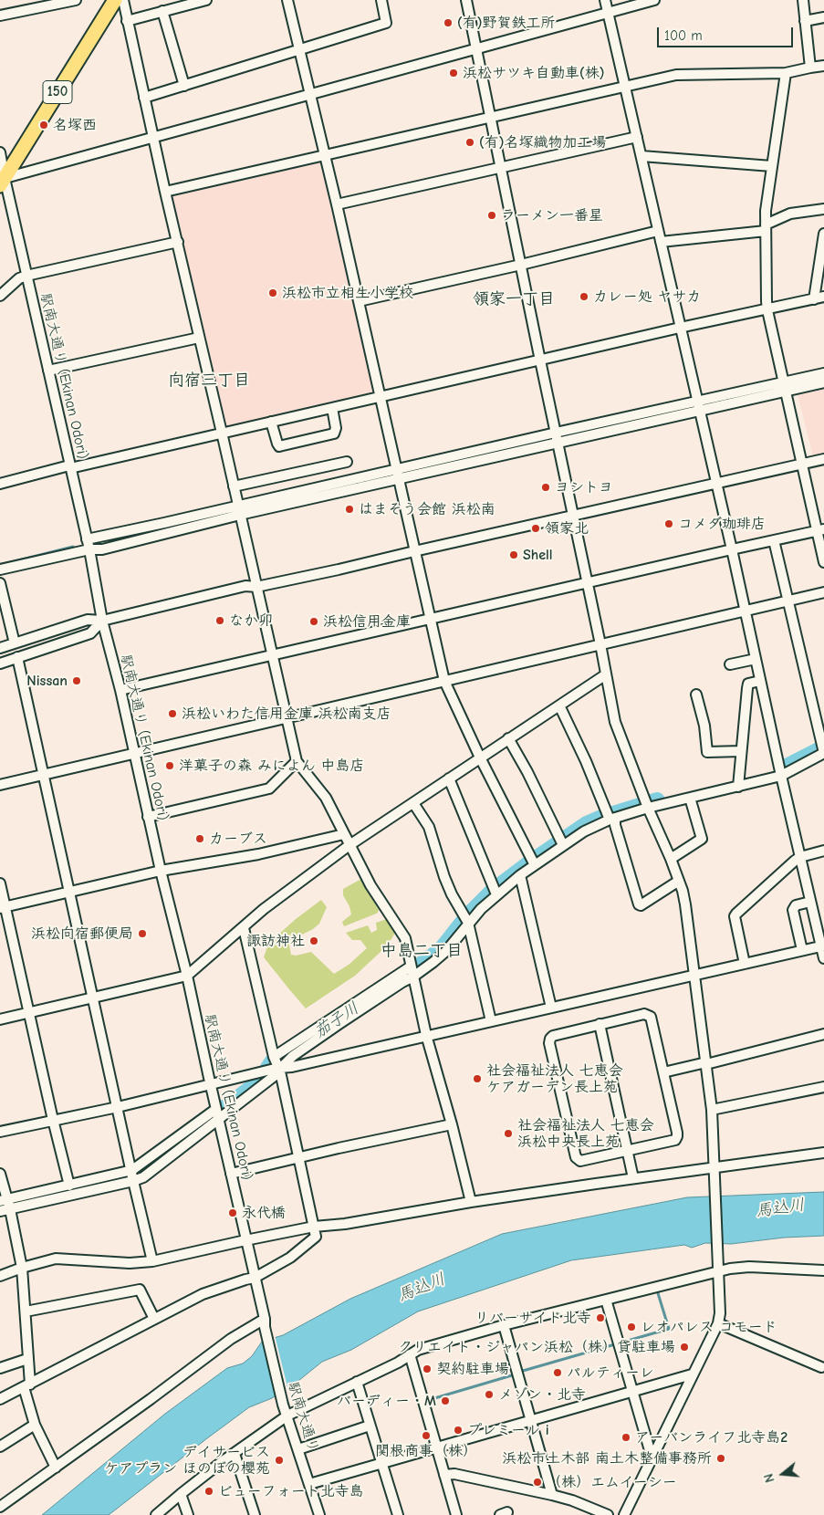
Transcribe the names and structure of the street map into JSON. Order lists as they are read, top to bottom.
{
  "streets": {
    "highway": ["150"],
    "street": ["駅南大通り (Ekinan Odori)", "駅南大通り"]
  },
  "crossings": [
    ["150", "駅南大通り (Ekinan Odori)"],
    ["駅南大通り (Ekinan Odori)", "駅南大通り"]
  ],
  "districts": ["領家一丁目", "向宿三丁目", "中島二丁目"],
  "water": ["茄子川", "馬込川"],
  "places": [
    "(有)野賀鉄工所",
    "浜松サツキ自動車(株)",
    "名塚西",
    "(有)名塚織物加工場",
    "ラーメン一番星",
    "浜松市立相生小学校",
    "カレー処 ヤサカ",
    "ヨシトヨ",
    "はまそう会館 浜松南",
    "コメダ珈琲店",
    "領家北",
    "Shell",
    "なか卯",
    "浜松信用金庫",
    "Nissan",
    "浜松いわた信用金庫 浜松南支店",
    "洋菓子の森 みによん 中島店",
    "カーブス",
    "浜松向宿郵便局",
    "諏訪神社",
    "社会福祉法人 七恵会 ケアガーデン長上苑",
    "社会福祉法人 七恵会 浜松中央長上苑",
    "永代橋",
    "リバーサイド北寺",
    "レオパレス コモード",
    "クリエイト・ジャパン浜松（株）貸駐車場",
    "契約駐車場",
    "パルティーレ",
    "メゾン・北寺",
    "バーディー・M",
    "プレミール i",
    "関根商事（株）",
    "アーバンライフ北寺島2",
    "浜松市土木部 南土木整備事務所",
    "デイサービス ケアプラン ほのぼの櫻苑",
    "（株）エムイーシー",
    "ビューフォート北寺島"
  ],
  "scale_bar": "100 m",
  "north": "left"
}
